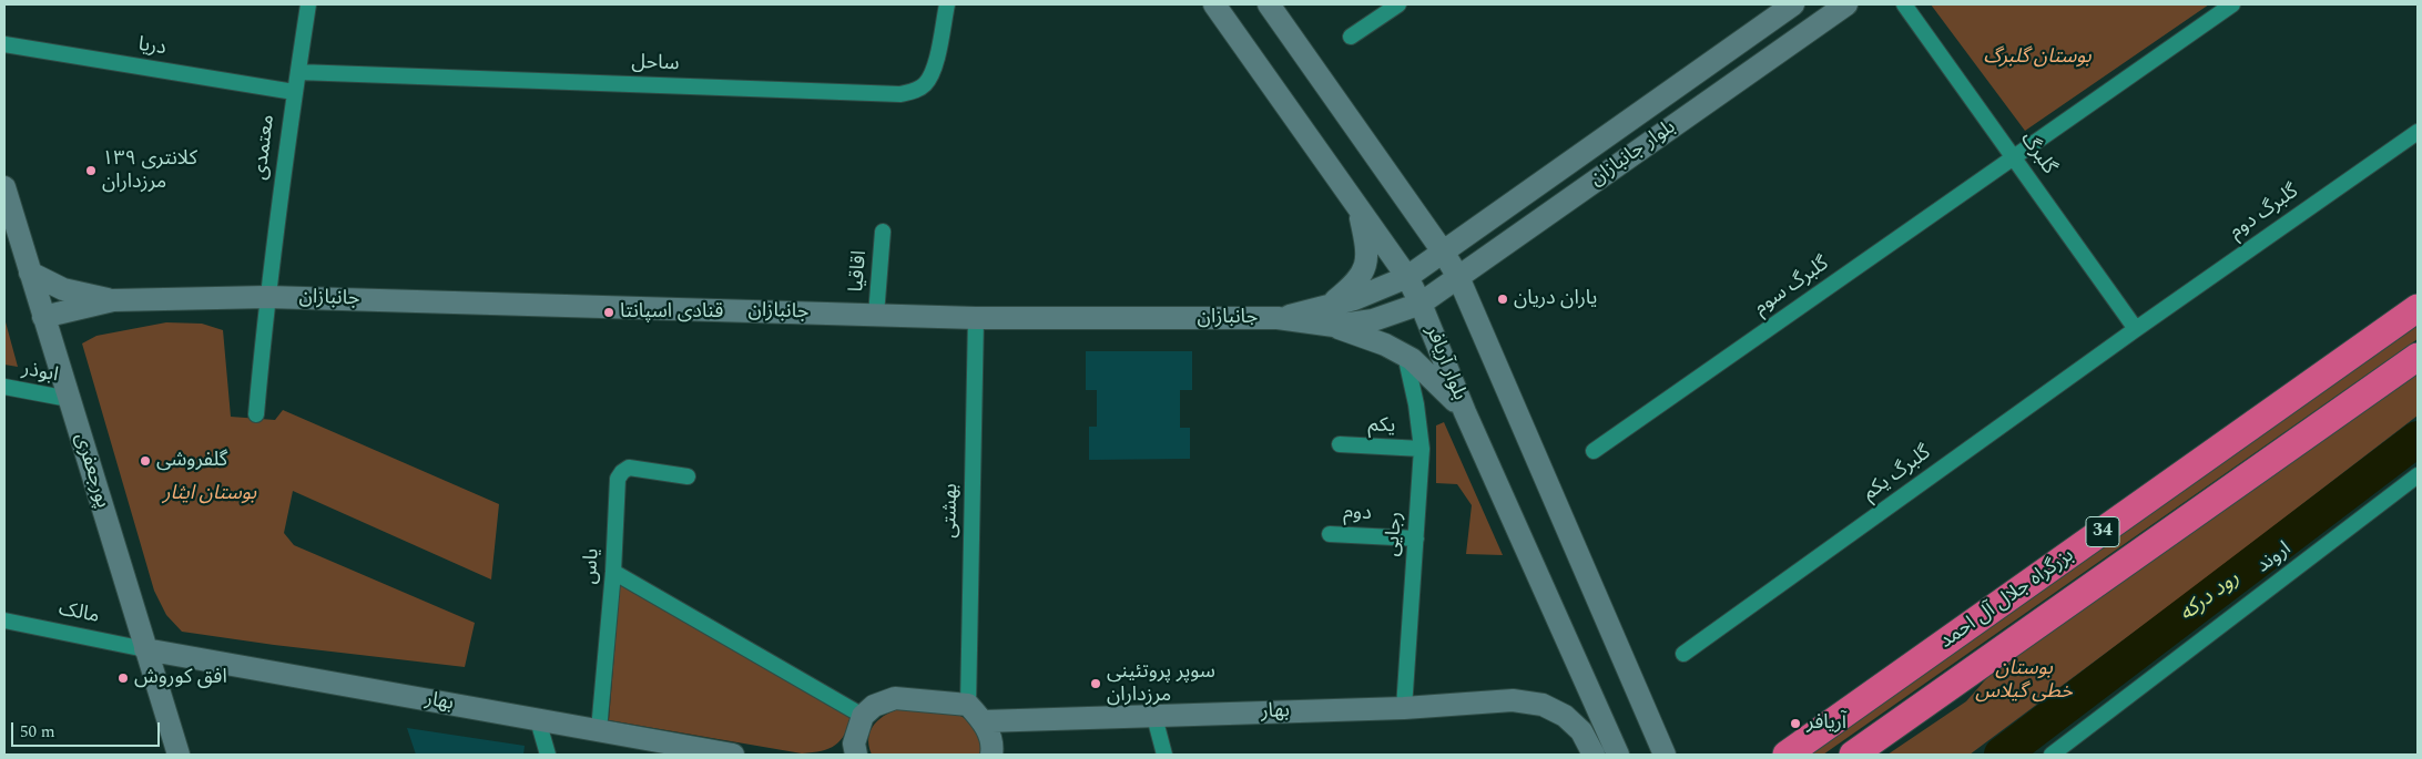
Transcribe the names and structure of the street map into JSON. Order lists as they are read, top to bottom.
{
  "streets": {
    "highway": ["34", "بزرگراه جلال آل احمد"],
    "street": [
      "دریا",
      "ساحل",
      "معتمدی",
      "بلوار جانبازان",
      "گلبرگ",
      "گلبرگ دوم",
      "اقاقیا",
      "گلبرگ سوم",
      "جانبازان",
      "بلوار آریافر",
      "ابوذر",
      "یکم",
      "پورجعفری",
      "گلبرگ یکم",
      "بهشتی",
      "دوم",
      "رجایی",
      "اروند",
      "یاس",
      "مالک",
      "بهار"
    ]
  },
  "crossings": [
    ["دریا", "معتمدی"],
    ["ساحل", "معتمدی"],
    ["معتمدی", "جانبازان"],
    ["بلوار جانبازان", "جانبازان"],
    ["بلوار جانبازان", "بلوار آریافر"],
    ["گلبرگ", "گلبرگ دوم"],
    ["گلبرگ", "گلبرگ سوم"],
    ["گلبرگ", "گلبرگ یکم"],
    ["گلبرگ دوم", "گلبرگ یکم"],
    ["اقاقیا", "جانبازان"],
    ["جانبازان", "بلوار آریافر"],
    ["جانبازان", "پورجعفری"],
    ["جانبازان", "بهشتی"],
    ["ابوذر", "پورجعفری"],
    ["یکم", "رجایی"],
    ["پورجعفری", "مالک"],
    ["پورجعفری", "بهار"],
    ["بهشتی", "بهار"],
    ["دوم", "رجایی"],
    ["رجایی", "بهار"],
    ["یاس", "بهار"],
    ["مالک", "بهار"]
  ],
  "water": ["رود درکه"],
  "parks": ["بوستان گلبرگ", "بوستان ایثار", "بوستان خطی گیلاس"],
  "places": [
    "کلانتری ۱۳۹ مرزداران",
    "یاران دریان",
    "قنادی اسپانتا",
    "گلفروشی",
    "افق کوروش",
    "سوپر پروتئینی مرزداران",
    "آریافر"
  ],
  "scale_bar": "50 m"
}
